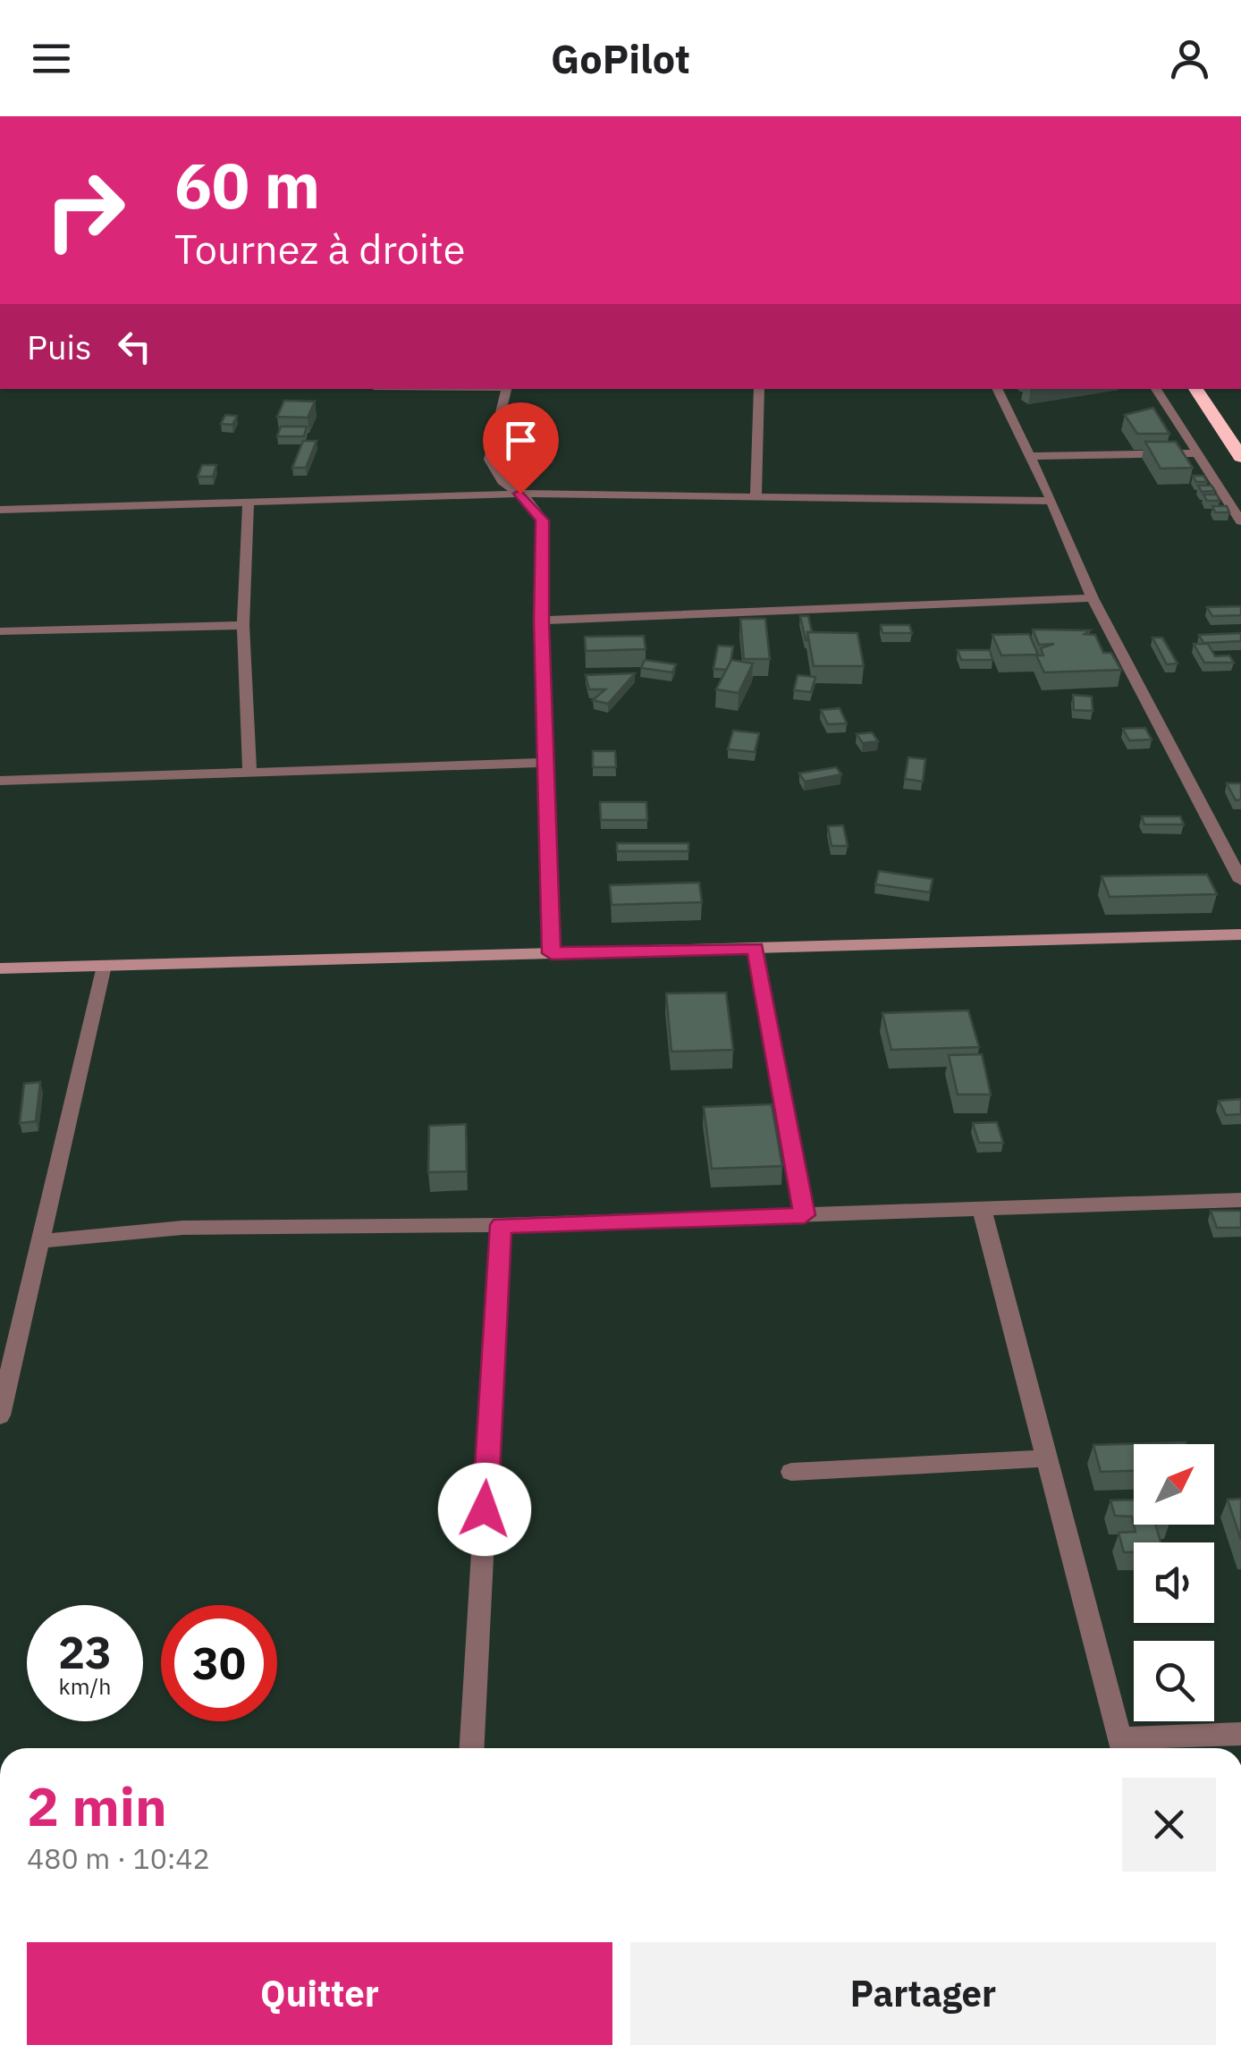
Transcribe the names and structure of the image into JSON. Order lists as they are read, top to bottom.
{
  "north": "top right",
  "page": {
    "header": "GoPilot",
    "turn": ["60 m", "Tournez à droite"],
    "then": "Puis",
    "speed": "23 km/h",
    "limit": "30",
    "heading": ["2 min", "480 m · 10:42"],
    "buttons": ["Quitter", "Partager"]
  }
}
